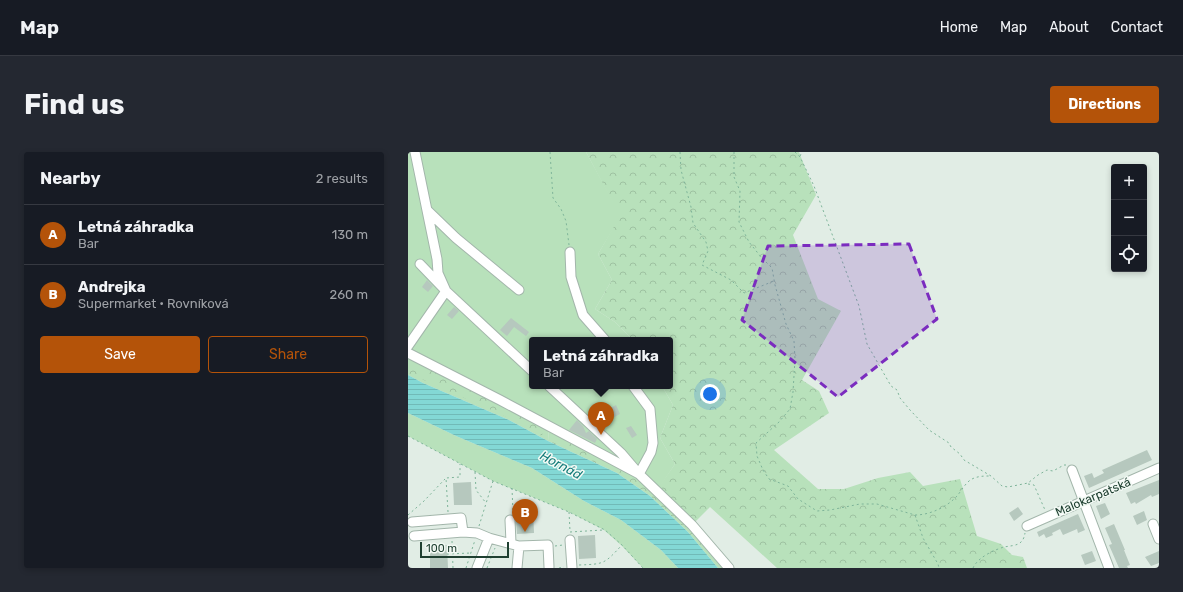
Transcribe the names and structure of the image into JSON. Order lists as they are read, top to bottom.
{
  "streets": {
    "street": ["Malokarpatská"]
  },
  "water": ["Hornád"],
  "scale_bar": "100 m",
  "page": {
    "header": "Map",
    "nav": [
      "Home",
      "Map",
      "About",
      "Contact"
    ],
    "buttons": [
      "Directions",
      ["Save", "Share"]
    ],
    "title": "Find us",
    "heading": ["Nearby", "2 results"],
    "map_buttons": ["+", "−"],
    "list": [
      {
        "mark": "A",
        "name": "Letná záhradka",
        "note": "Bar",
        "value": "130 m"
      },
      {
        "mark": "B",
        "name": "Andrejka",
        "note": "Supermarket · Rovníková",
        "value": "260 m"
      }
    ],
    "popup": ["Letná záhradka", "Bar"],
    "pins": ["A", "B"],
    "scale": "100 m"
  }
}
